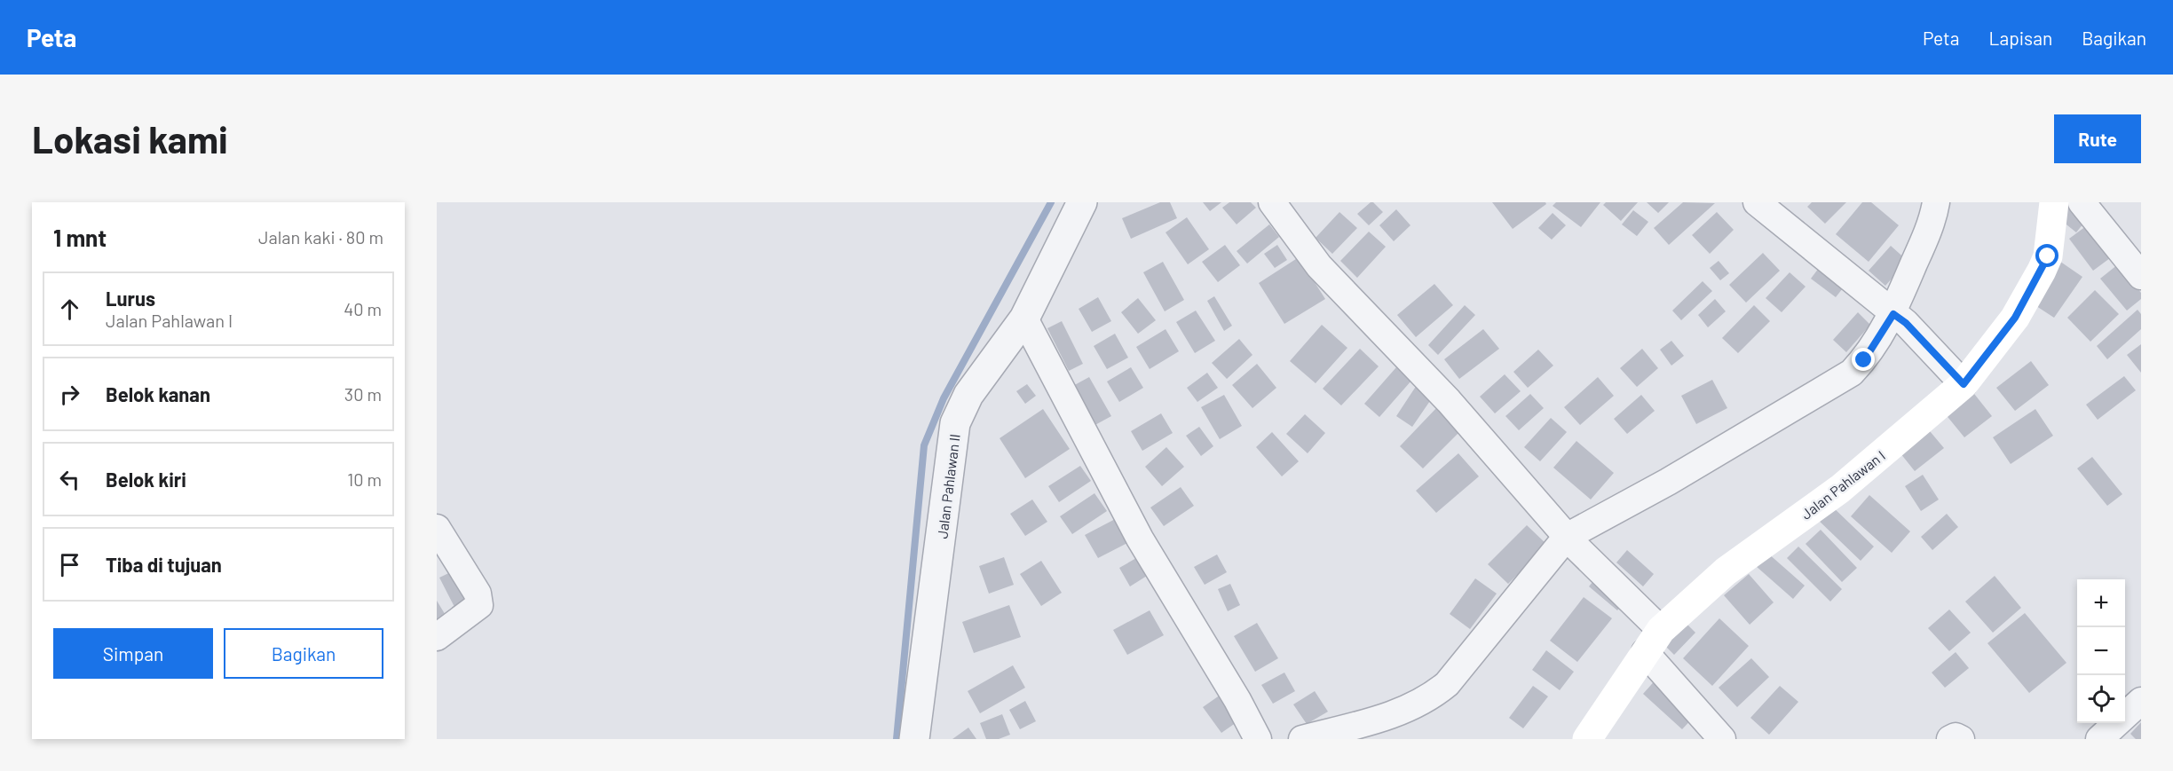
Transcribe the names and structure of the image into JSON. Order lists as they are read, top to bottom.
{
  "streets": {
    "main road": ["Jalan Pahlawan I"],
    "street": ["Jalan Pahlawan II"]
  },
  "page": {
    "header": "Peta",
    "nav": ["Peta", "Lapisan", "Bagikan"],
    "buttons": [
      "Rute",
      ["Simpan", "Bagikan"]
    ],
    "title": "Lokasi kami",
    "heading": ["1 mnt", "Jalan kaki · 80 m"],
    "list": [
      ["Lurus", "Jalan Pahlawan I", "40 m"],
      ["Belok kanan", "30 m"],
      ["Belok kiri", "10 m"],
      "Tiba di tujuan"
    ],
    "map_buttons": ["+", "−"]
  }
}
